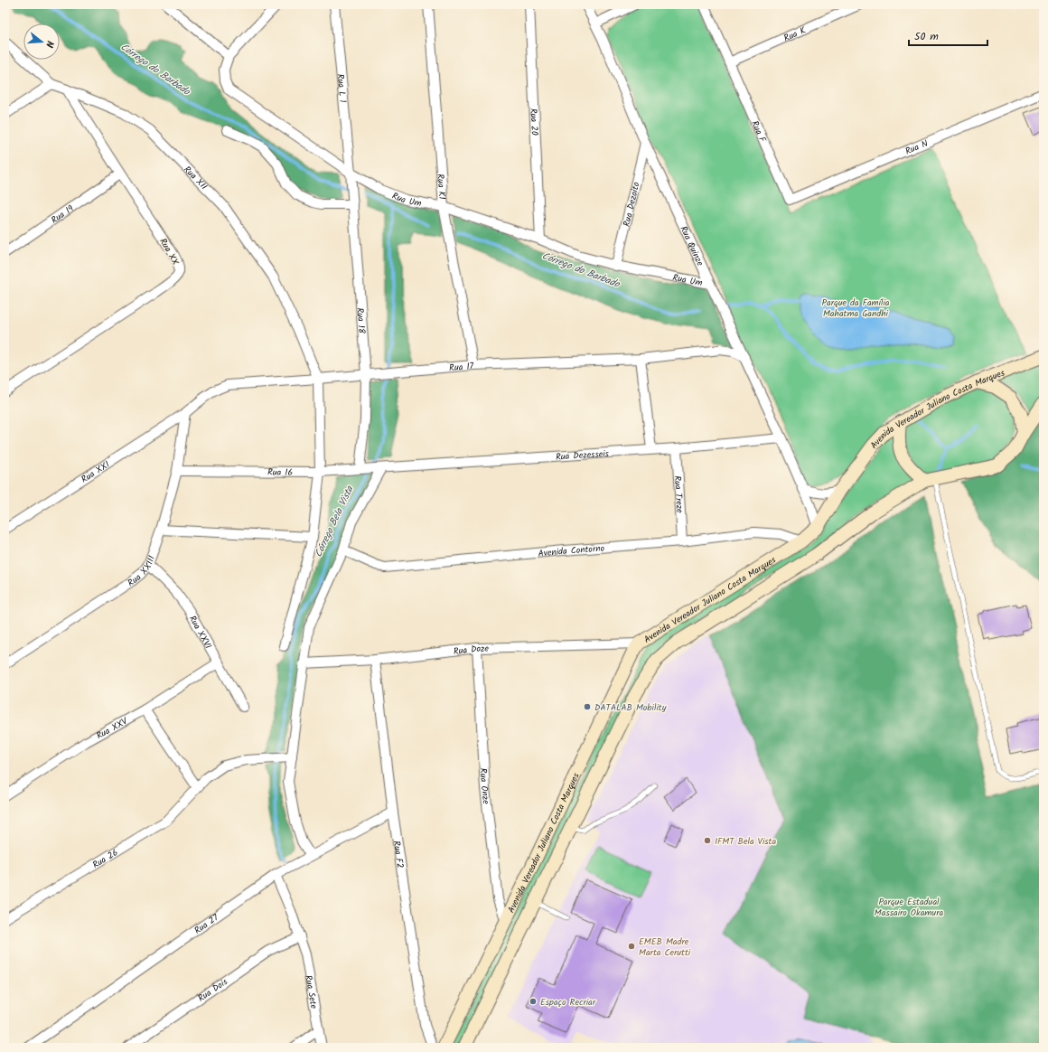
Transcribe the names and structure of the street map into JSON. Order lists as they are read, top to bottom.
{
  "streets": {
    "main road": ["Avenida Vereador Juliano Costa Marques"],
    "street": [
      "Rua K",
      "Rua L 1",
      "Rua 20",
      "Rua F",
      "Rua N",
      "Rua XII",
      "Rua K1",
      "Rua Um",
      "Rua Dezoito",
      "Rua 19",
      "Rua Quinze",
      "Rua XX",
      "Rua 18",
      "Rua 17",
      "Rua Dezesseis",
      "Rua XXI",
      "Rua 16",
      "Rua Treze",
      "Avenida Contorno",
      "Rua XXIII",
      "Rua XXVI",
      "Rua Doze",
      "Rua XXV",
      "Rua Onze",
      "Rua F2",
      "Rua 26",
      "Rua 27",
      "Rua Dois",
      "Rua Sete"
    ]
  },
  "crossings": [
    ["Rua K", "Rua F"],
    ["Rua L 1", "Rua Um"],
    ["Rua L 1", "Rua 18"],
    ["Rua 20", "Rua Um"],
    ["Rua F", "Rua N"],
    ["Rua XII", "Rua XX"],
    ["Rua XII", "Rua 17"],
    ["Rua K1", "Rua Um"],
    ["Rua K1", "Rua 17"],
    ["Rua Um", "Rua Dezoito"],
    ["Rua Um", "Rua Quinze"],
    ["Rua Um", "Rua 18"],
    ["Rua Dezoito", "Rua Quinze"],
    ["Rua 19", "Rua XX"],
    ["Rua Quinze", "Rua 17"],
    ["Rua Quinze", "Avenida Vereador Juliano Costa Marques"],
    ["Rua Quinze", "Rua Dezesseis"],
    ["Rua 18", "Rua 17"],
    ["Rua 18", "Rua 16"],
    ["Rua 17", "Rua XXI"],
    ["Rua 17", "Rua XXIII"],
    ["Avenida Vereador Juliano Costa Marques", "Avenida Contorno"],
    ["Avenida Vereador Juliano Costa Marques", "Rua Doze"],
    ["Avenida Vereador Juliano Costa Marques", "Rua Onze"],
    ["Rua Dezesseis", "Rua 16"],
    ["Rua Dezesseis", "Rua Treze"],
    ["Rua XXI", "Rua XXIII"],
    ["Rua 16", "Rua XXIII"],
    ["Rua Treze", "Avenida Contorno"],
    ["Rua XXIII", "Rua XXVI"],
    ["Rua XXVI", "Rua XXV"],
    ["Rua Doze", "Rua Onze"],
    ["Rua Doze", "Rua F2"],
    ["Rua F2", "Rua 27"],
    ["Rua 27", "Rua Sete"],
    ["Rua Dois", "Rua Sete"]
  ],
  "water": ["Córrego do Barbado", "Córrego Bela Vista"],
  "parks": ["Parque da Família Mahatma Gandhi", "Parque Estadual Massairo Okamura"],
  "places": [
    "DATALAB Mobility",
    "IFMT Bela Vista",
    "EMEB Madre Marta Cerutti",
    "Espaço Recriar"
  ],
  "scale_bar": "50 m",
  "north": "right"
}
